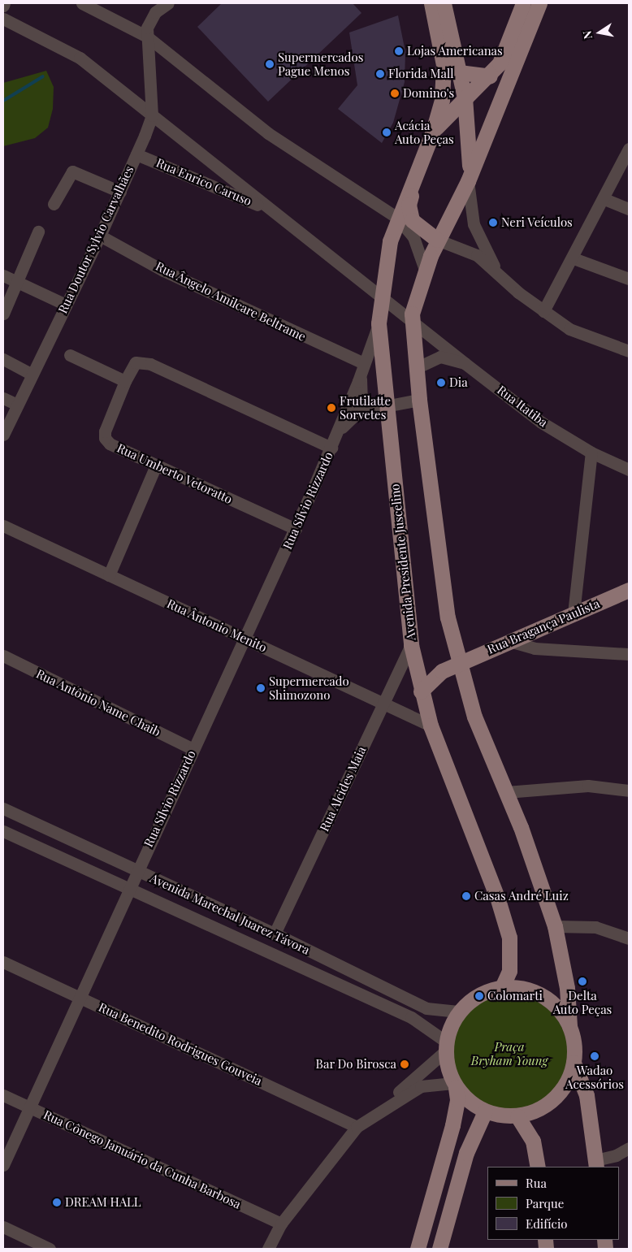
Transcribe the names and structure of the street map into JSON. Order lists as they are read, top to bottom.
{
  "streets": {
    "main road": ["Avenida Presidente Juscelino", "Rua Bragança Paulista"],
    "street": [
      "Rua Enrico Caruso",
      "Rua Doutor Sylvio Carvalhães",
      "Rua Ângelo Amilcare Beltrame",
      "Rua Itatiba",
      "Rua Umberto Vetoratto",
      "Rua Sílvio Rizzardo",
      "Rua Ântonio Menito",
      "Rua Antônio Name Chaib",
      "Rua Alcides Maia",
      "Avenida Marechal Juarez Távora",
      "Rua Benedito Rodrigues Gouveia",
      "Rua Cônego Januário da Cunha Barbosa"
    ]
  },
  "crossings": [
    ["Rua Enrico Caruso", "Rua Doutor Sylvio Carvalhães"],
    ["Rua Doutor Sylvio Carvalhães", "Rua Ângelo Amilcare Beltrame"],
    ["Rua Ângelo Amilcare Beltrame", "Rua Sílvio Rizzardo"],
    ["Rua Umberto Vetoratto", "Rua Sílvio Rizzardo"],
    ["Rua Sílvio Rizzardo", "Avenida Presidente Juscelino"],
    ["Rua Sílvio Rizzardo", "Rua Ântonio Menito"],
    ["Rua Sílvio Rizzardo", "Rua Antônio Name Chaib"],
    ["Rua Sílvio Rizzardo", "Avenida Marechal Juarez Távora"],
    ["Rua Sílvio Rizzardo", "Rua Benedito Rodrigues Gouveia"],
    ["Rua Sílvio Rizzardo", "Rua Cônego Januário da Cunha Barbosa"],
    ["Avenida Presidente Juscelino", "Rua Ântonio Menito"],
    ["Avenida Presidente Juscelino", "Rua Bragança Paulista"],
    ["Avenida Presidente Juscelino", "Rua Alcides Maia"],
    ["Avenida Presidente Juscelino", "Avenida Marechal Juarez Távora"],
    ["Rua Ântonio Menito", "Rua Alcides Maia"],
    ["Rua Alcides Maia", "Avenida Marechal Juarez Távora"]
  ],
  "parks": ["Praça Bryham Young"],
  "places": [
    "Lojas Americanas",
    "Supermercados Pague Menos",
    "Florida Mall",
    "Domino's",
    "Acácia Auto Peças",
    "Neri Veículos",
    "Dia",
    "Frutilatte Sorvetes",
    "Supermercado Shimozono",
    "Casas André Luiz",
    "Delta Auto Peças",
    "Colomarti",
    "Wadao Acessórios",
    "Bar Do Birosca",
    "DREAM HALL"
  ],
  "legend": ["Rua", "Parque", "Edifício"],
  "north": "left"
}
